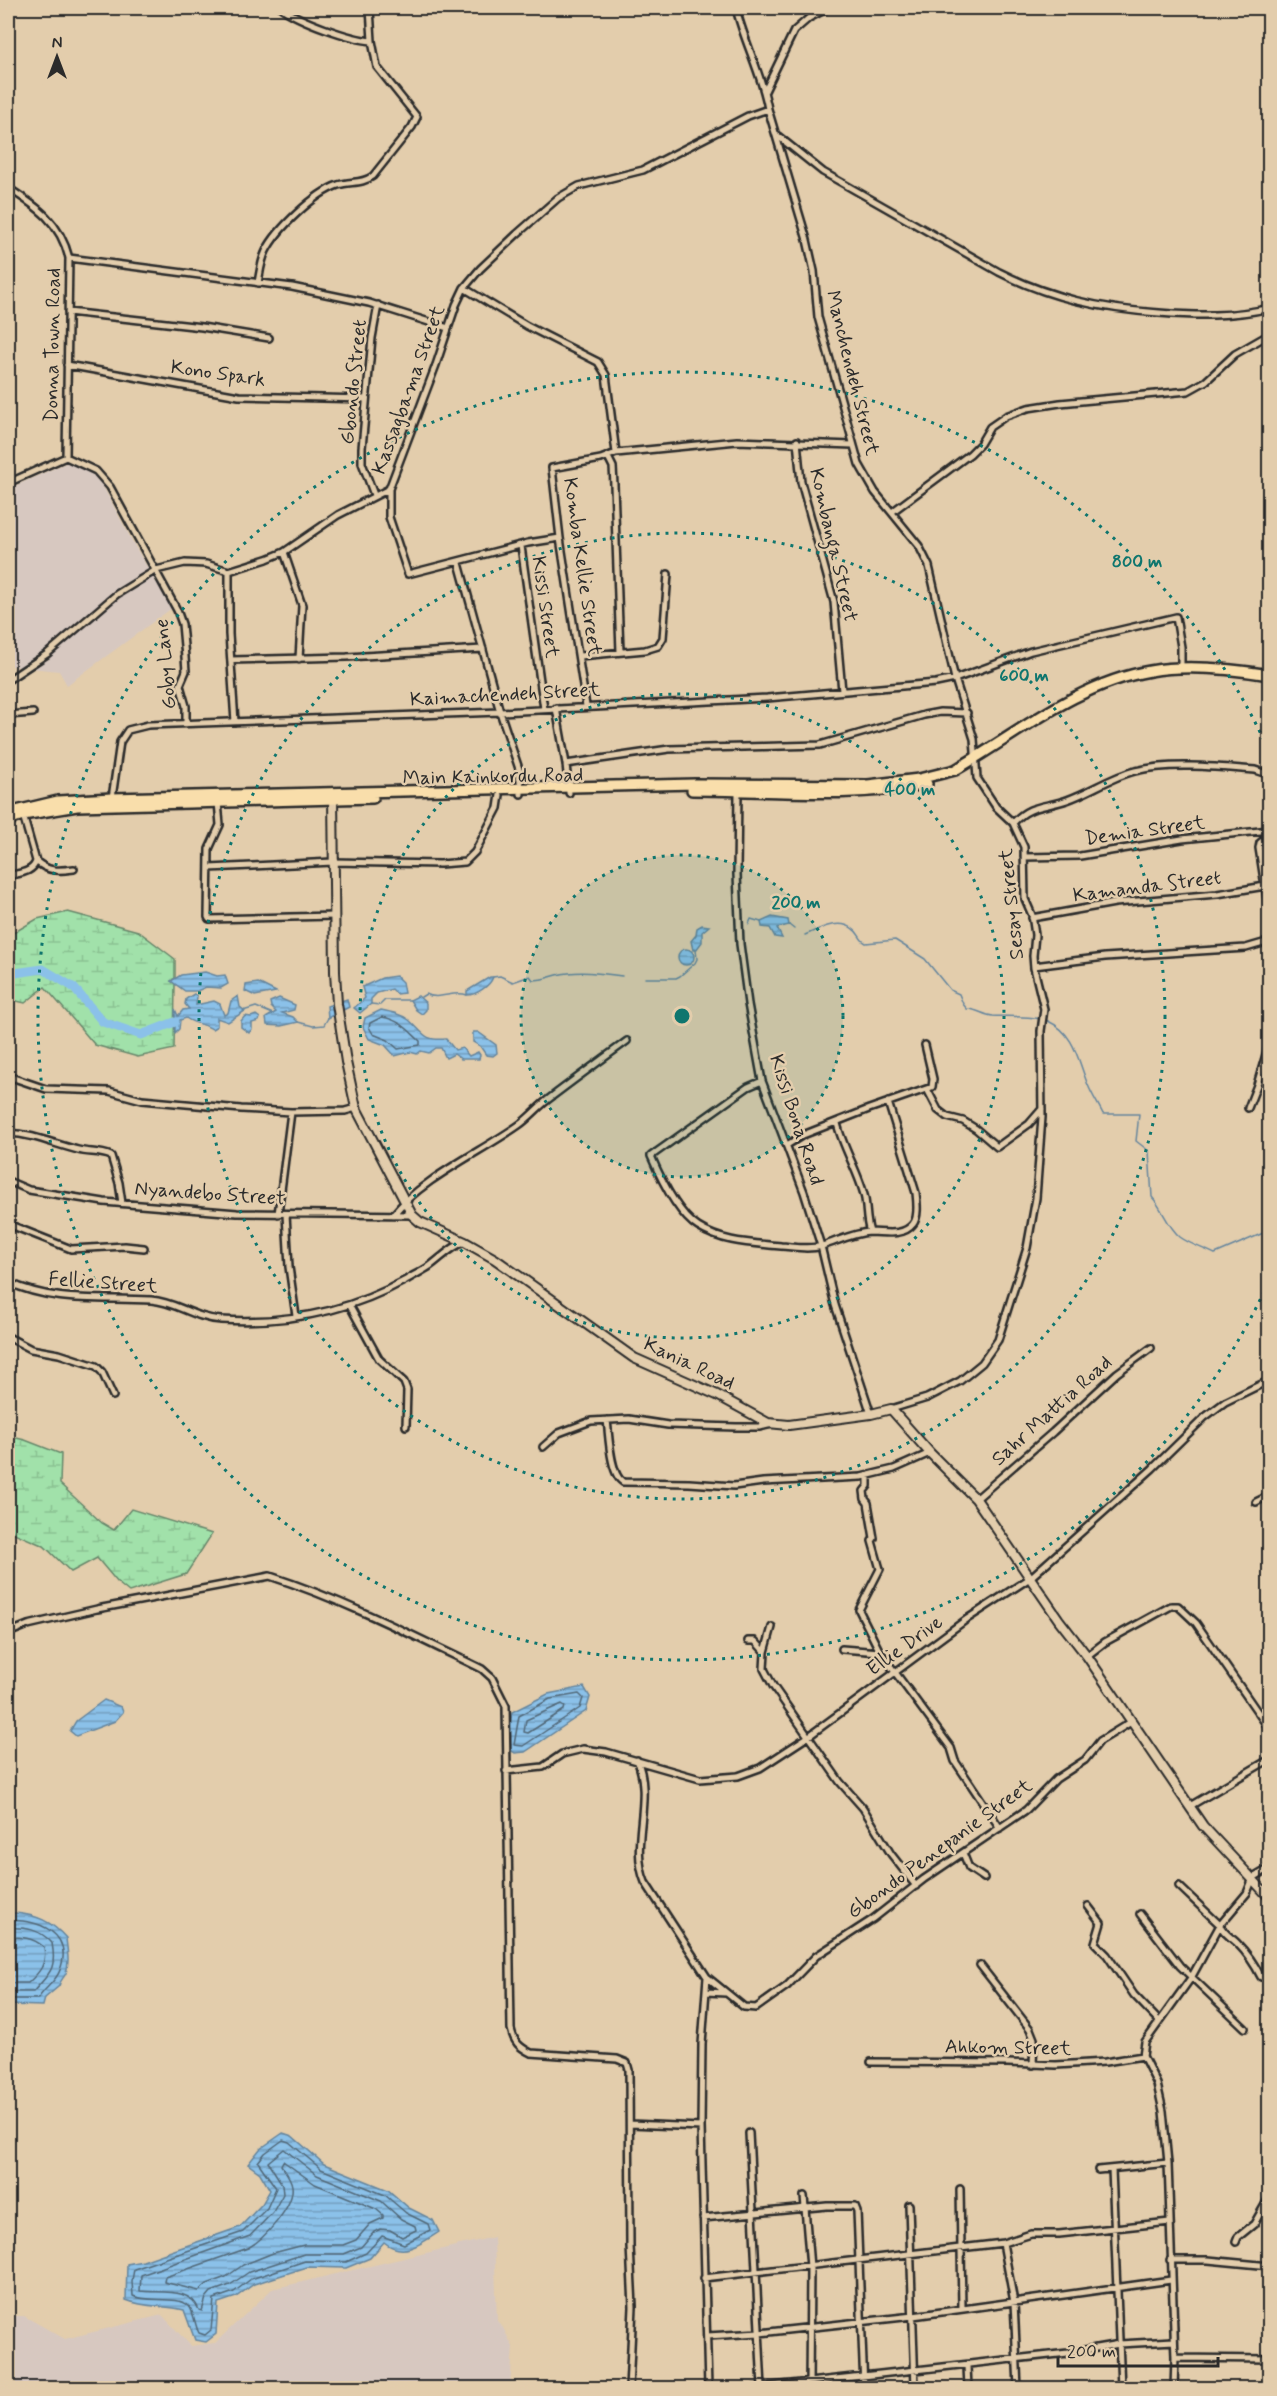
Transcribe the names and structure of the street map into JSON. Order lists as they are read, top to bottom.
{
  "streets": {
    "main road": ["Main Kainkordu Road", "Kania Road"],
    "street": [
      "Donna Town Road",
      "Manchendeh Street",
      "Kono Spark",
      "Gbondo Street",
      "Kassagbama Street",
      "Kombanga Street",
      "Komba Kellie Street",
      "Kissi Street",
      "Goby Lane",
      "Kaimachendeh Street",
      "Demia Street",
      "Kamanda Street",
      "Sesay Street",
      "Kissi Bona Road",
      "Nyandebo Street",
      "Fellie Street",
      "Sahr Mattia Road",
      "Ellie Drive",
      "Gbondo Penepanie Street",
      "Ahkom Street"
    ]
  },
  "crossings": [
    ["Donna Town Road", "Kono Spark"],
    ["Donna Town Road", "Goby Lane"],
    ["Manchendeh Street", "Kassagbama Street"],
    ["Manchendeh Street", "Kaimachendeh Street"],
    ["Manchendeh Street", "Sesay Street"],
    ["Kono Spark", "Gbondo Street"],
    ["Kombanga Street", "Kaimachendeh Street"],
    ["Komba Kellie Street", "Kaimachendeh Street"],
    ["Kissi Street", "Kaimachendeh Street"],
    ["Goby Lane", "Kaimachendeh Street"],
    ["Demia Street", "Sesay Street"],
    ["Kamanda Street", "Sesay Street"],
    ["Sesay Street", "Kania Road"],
    ["Kissi Bona Road", "Kania Road"],
    ["Nyandebo Street", "Kania Road"],
    ["Fellie Street", "Kania Road"]
  ],
  "scale_bar": "200 m",
  "north": "top",
  "rings": [
    "800 m",
    "600 m",
    "400 m",
    "200 m"
  ]
}
